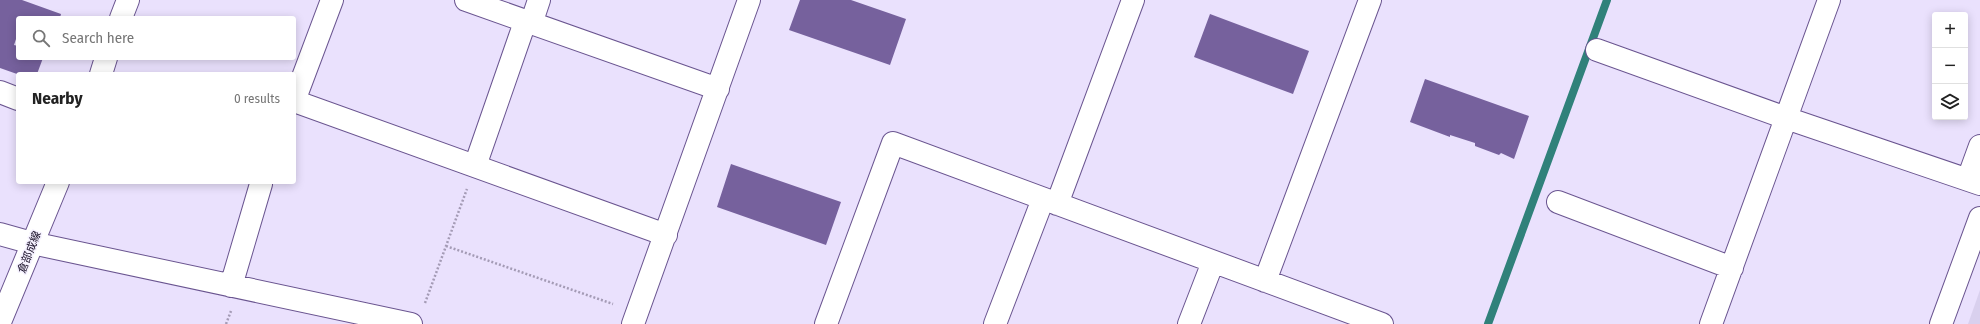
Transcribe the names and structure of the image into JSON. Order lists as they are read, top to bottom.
{
  "streets": {
    "street": ["倉部成線"]
  },
  "page": {
    "map_buttons": ["+", "−"],
    "search": "Search here",
    "heading": ["Nearby", "0 results"]
  }
}
